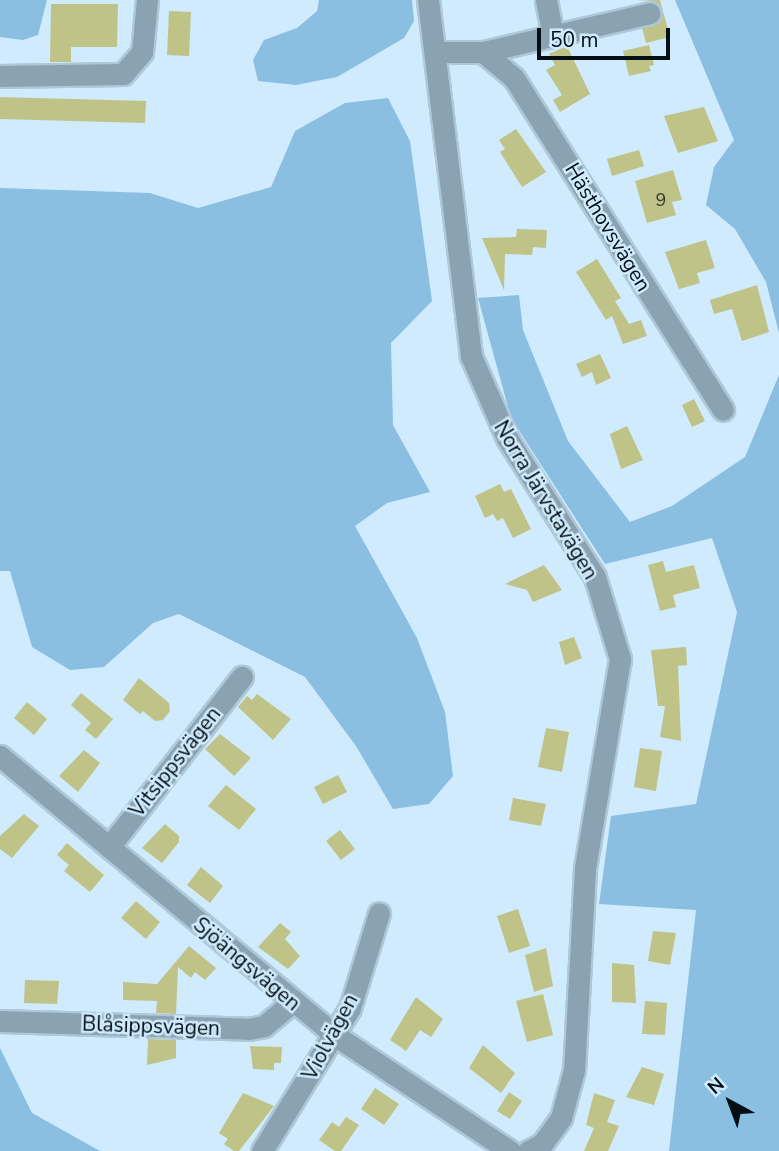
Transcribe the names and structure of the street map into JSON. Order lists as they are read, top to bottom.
{
  "streets": {
    "street": [
      "Hästhovsvägen",
      "Norra Järvstavägen",
      "Vitsippsvägen",
      "Sjöängsvägen",
      "Blåsippsvägen",
      "Violvägen"
    ]
  },
  "crossings": [
    ["Vitsippsvägen", "Sjöängsvägen"],
    ["Sjöängsvägen", "Blåsippsvägen"],
    ["Sjöängsvägen", "Violvägen"]
  ],
  "house_numbers": ["9"],
  "scale_bar": "50 m",
  "north": "top left"
}
